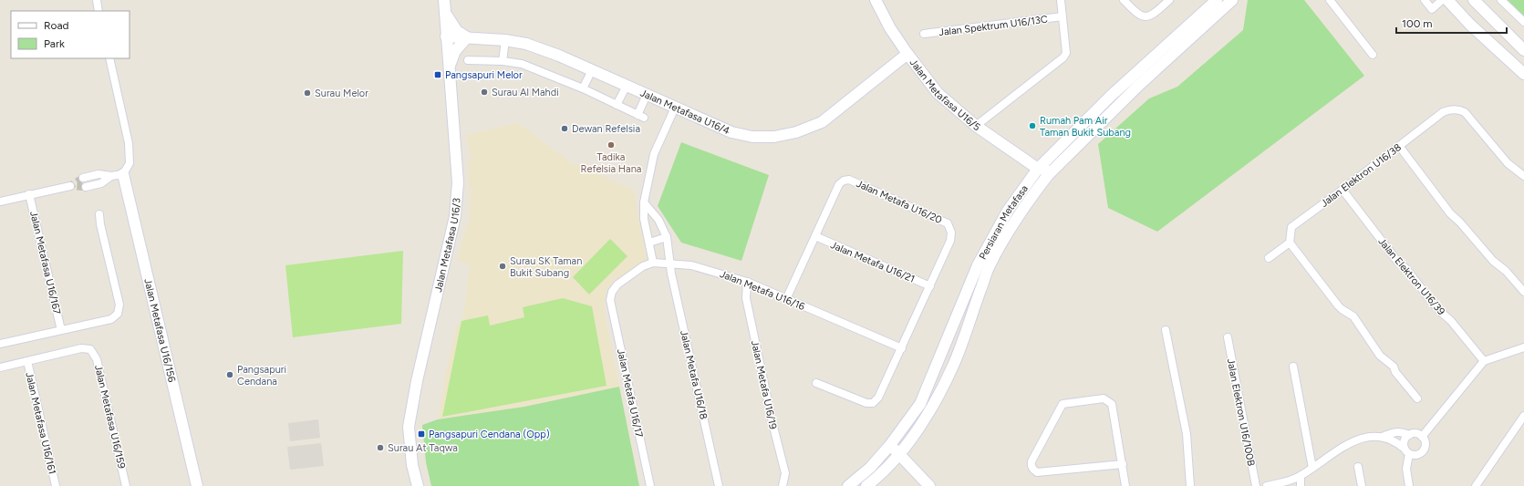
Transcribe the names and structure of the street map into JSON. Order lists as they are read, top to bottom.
{
  "streets": {
    "street": [
      "Jalan Spektrum U16/13C",
      "Jalan Metafasa U16/5",
      "Jalan Metafasa U16/4",
      "Jalan Elektron U16/38",
      "Jalan Metafa U16/20",
      "Persiaran Metafasa",
      "Jalan Metafasa U16/3",
      "Jalan Metafa U16/21",
      "Jalan Metafasa U16/167",
      "Jalan Elektron U16/39",
      "Jalan Metafa U16/16",
      "Jalan Metafasa U16/156",
      "Jalan Metafa U16/18",
      "Jalan Metafa U16/19",
      "Jalan Metafa U16/17",
      "Jalan Elektron U16/100B",
      "Jalan Metafasa U16/159",
      "Jalan Metafasa U16/161"
    ]
  },
  "crossings": [
    ["Jalan Metafasa U16/5", "Jalan Metafasa U16/4"],
    ["Jalan Metafasa U16/5", "Persiaran Metafasa"],
    ["Jalan Metafasa U16/4", "Jalan Metafasa U16/3"],
    ["Jalan Elektron U16/38", "Jalan Elektron U16/39"],
    ["Jalan Metafa U16/20", "Jalan Metafa U16/21"],
    ["Jalan Metafa U16/20", "Jalan Metafa U16/16"],
    ["Jalan Metafa U16/16", "Jalan Metafa U16/18"],
    ["Jalan Metafa U16/16", "Jalan Metafa U16/19"],
    ["Jalan Metafa U16/16", "Jalan Metafa U16/17"],
    ["Jalan Metafasa U16/159", "Jalan Metafasa U16/161"]
  ],
  "places": {
    "transit": ["Pangsapuri Melor", "Pangsapuri Cendana (Opp)"],
    "other": [
      "Surau Al Mahdi",
      "Surau Melor",
      "Rumah Pam Air Taman Bukit Subang",
      "Dewan Refelsia",
      "Tadika Refelsia Hana",
      "Surau SK Taman Bukit Subang",
      "Pangsapuri Cendana",
      "Surau At Taqwa"
    ]
  },
  "legend": ["Road", "Park"],
  "scale_bar": "100 m"
}
